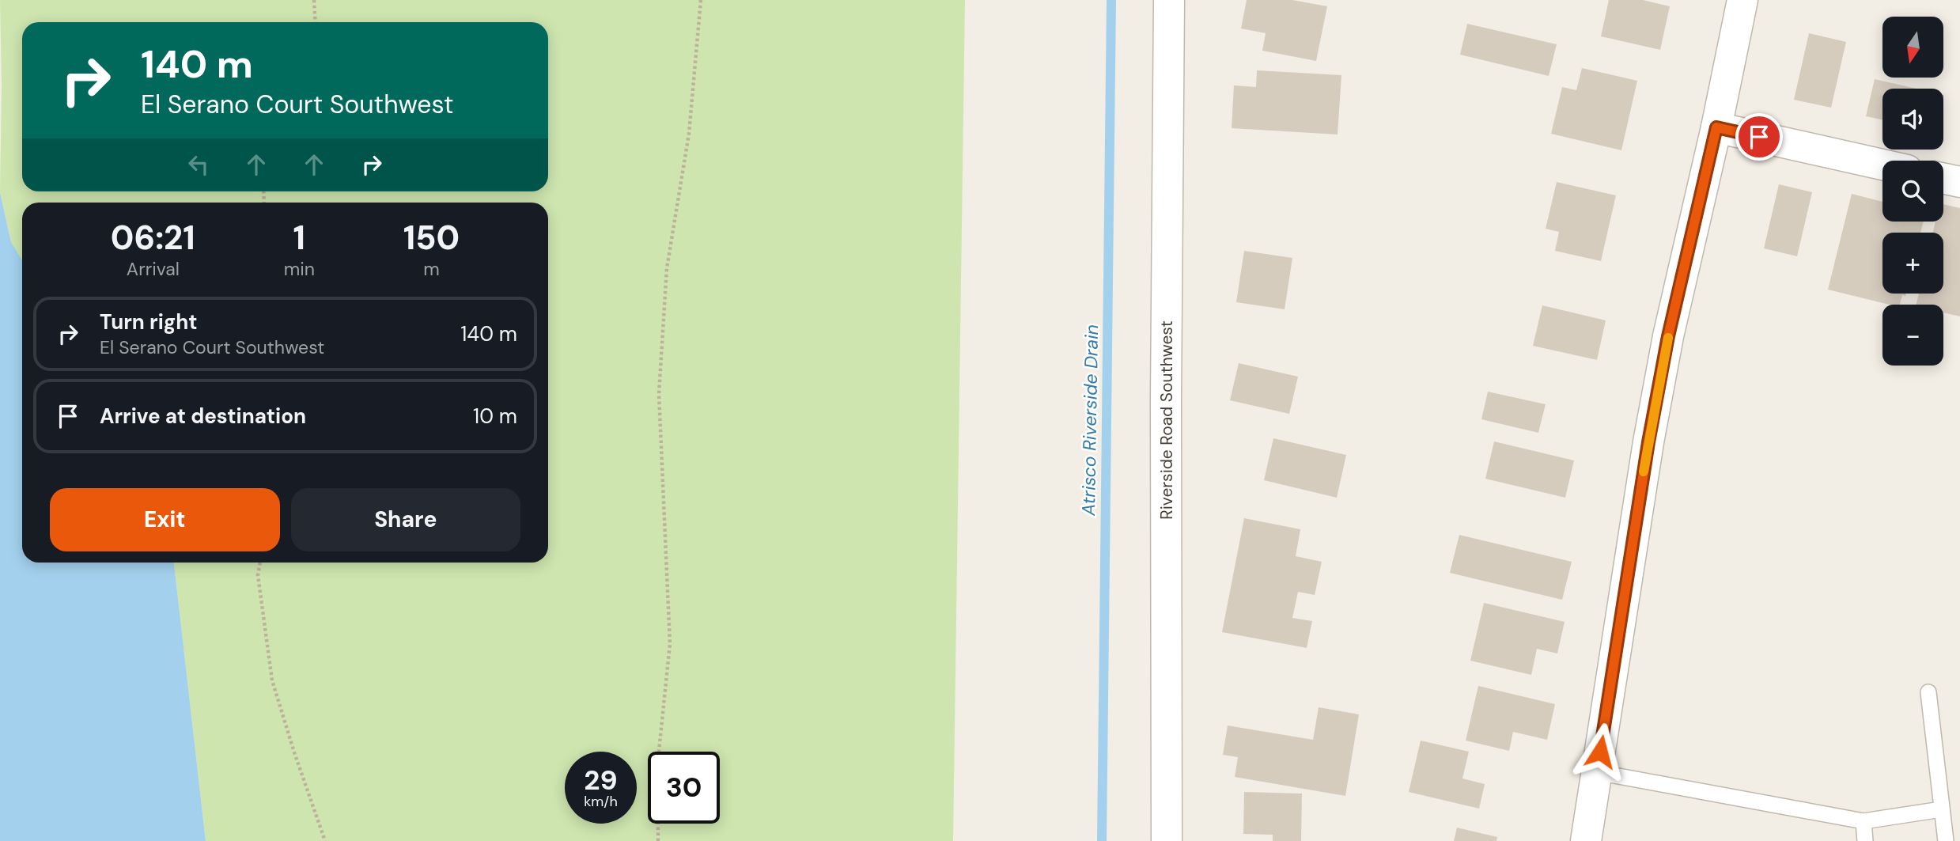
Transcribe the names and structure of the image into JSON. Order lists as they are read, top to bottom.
{
  "streets": {
    "street": ["Riverside Road Southwest"]
  },
  "water": ["Atrisco Riverside Drain"],
  "north": "bottom",
  "page": {
    "map_buttons": ["+", "−"],
    "turn": ["140 m", "El Serano Court Southwest"],
    "eta": [
      "06:21",
      "Arrival",
      "1",
      "min",
      "150",
      "m"
    ],
    "list": [
      {
        "name": "Turn right",
        "note": "El Serano Court Southwest",
        "value": "140 m"
      },
      {
        "name": "Arrive at destination",
        "value": "10 m"
      }
    ],
    "buttons": ["Exit", "Share"],
    "speed": "29 km/h",
    "limit": "30"
  }
}
